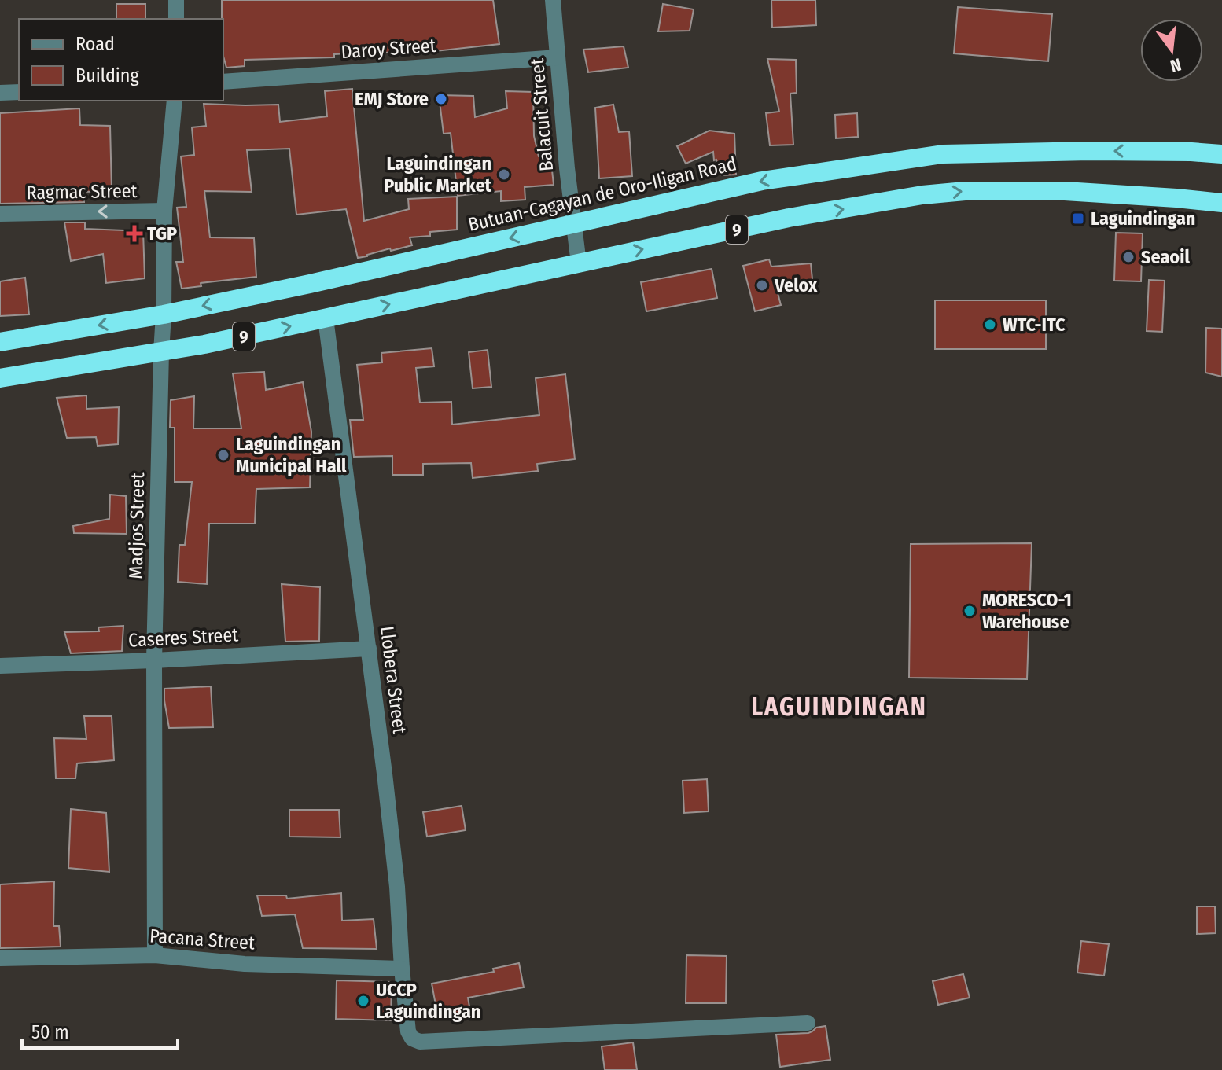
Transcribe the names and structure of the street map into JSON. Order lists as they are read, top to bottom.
{
  "streets": {
    "highway": ["Butuan-Cagayan de Oro-Iligan Road", "9"],
    "street": [
      "Daroy Street",
      "Balacuit Street",
      "Ragmac Street",
      "Madjos Street",
      "Caseres Street",
      "Llobera Street",
      "Pacana Street"
    ]
  },
  "crossings": [
    ["Daroy Street", "Balacuit Street"],
    ["Balacuit Street", "Butuan-Cagayan de Oro-Iligan Road"],
    ["Balacuit Street", "9"],
    ["Ragmac Street", "Madjos Street"],
    ["Butuan-Cagayan de Oro-Iligan Road", "Madjos Street"],
    ["9", "Madjos Street"],
    ["9", "Llobera Street"],
    ["Madjos Street", "Caseres Street"],
    ["Madjos Street", "Pacana Street"],
    ["Caseres Street", "Llobera Street"],
    ["Llobera Street", "Pacana Street"]
  ],
  "one_way": ["Ragmac Street"],
  "districts": ["LAGUINDINGAN"],
  "places": {
    "other": [
      "EMJ Store",
      "Laguindingan Public Market",
      "Seaoil",
      "Velox",
      "WTC-ITC",
      "Laguindingan Municipal Hall",
      "MORESCO-1 Warehouse",
      "UCCP Laguindingan"
    ],
    "transit": ["Laguindingan"],
    "health": ["TGP"]
  },
  "legend": ["Road", "Building"],
  "scale_bar": "50 m",
  "north": "bottom"
}
